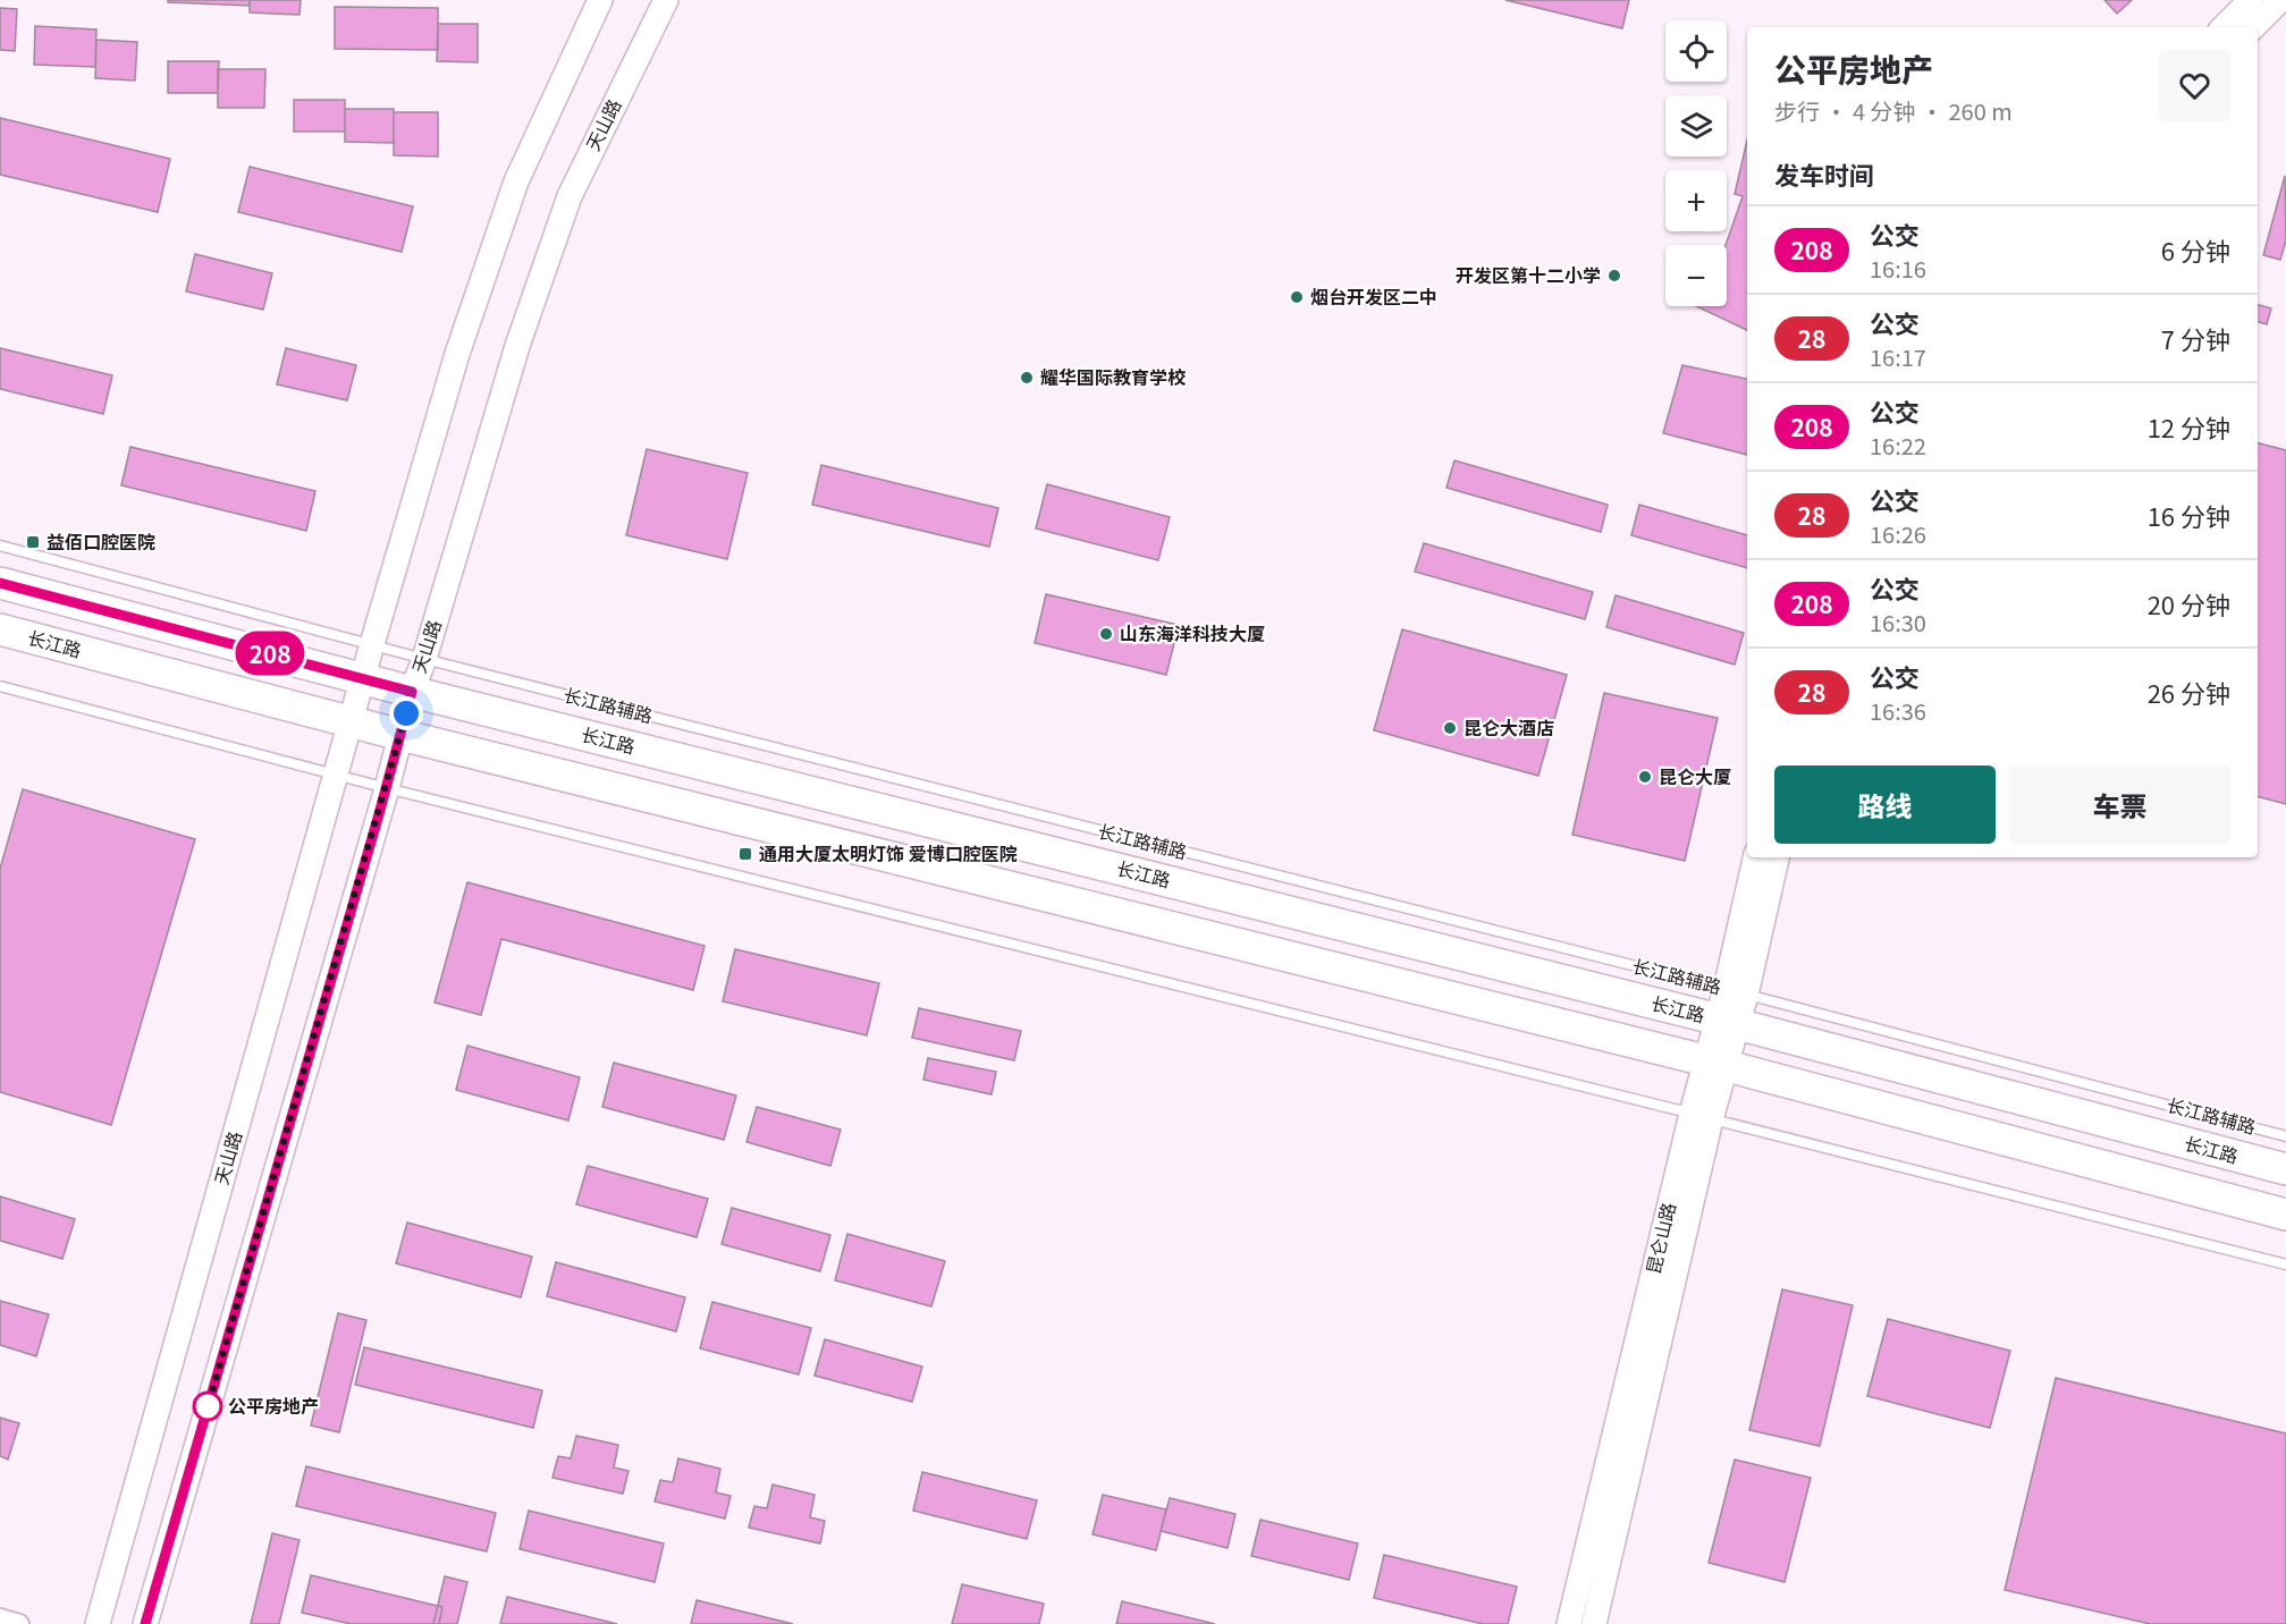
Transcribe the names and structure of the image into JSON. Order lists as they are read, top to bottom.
{
  "streets": {
    "main road": ["长江路"],
    "street": ["天山路", "昆仑山路"],
    "lane": ["长江路辅路"]
  },
  "crossings": [
    ["天山路", "长江路"],
    ["天山路", "长江路辅路"],
    ["长江路", "昆仑山路"],
    ["长江路辅路", "昆仑山路"]
  ],
  "places": {
    "other": [
      "开发区第十二小学",
      "烟台开发区二中",
      "耀华国际教育学校",
      "山东海洋科技大厦",
      "昆仑大酒店",
      "昆仑大厦",
      "公平房地产"
    ],
    "transit": ["益佰口腔医院", "通用大厦太明灯饰 爱博口腔医院"]
  },
  "lines": ["bus line 208"],
  "page": {
    "on_map": "208",
    "map_buttons": ["+", "−"],
    "heading": [
      ["公平房地产", "步行 · 4 分钟 · 260 m"],
      "发车时间"
    ],
    "list": [
      {
        "mark": "208",
        "name": "公交",
        "note": "16:16",
        "value": "6 分钟"
      },
      {
        "mark": "28",
        "name": "公交",
        "note": "16:17",
        "value": "7 分钟"
      },
      {
        "mark": "208",
        "name": "公交",
        "note": "16:22",
        "value": "12 分钟"
      },
      {
        "mark": "28",
        "name": "公交",
        "note": "16:26",
        "value": "16 分钟"
      },
      {
        "mark": "208",
        "name": "公交",
        "note": "16:30",
        "value": "20 分钟"
      },
      {
        "mark": "28",
        "name": "公交",
        "note": "16:36",
        "value": "26 分钟"
      }
    ],
    "buttons": ["路线", "车票"]
  }
}
